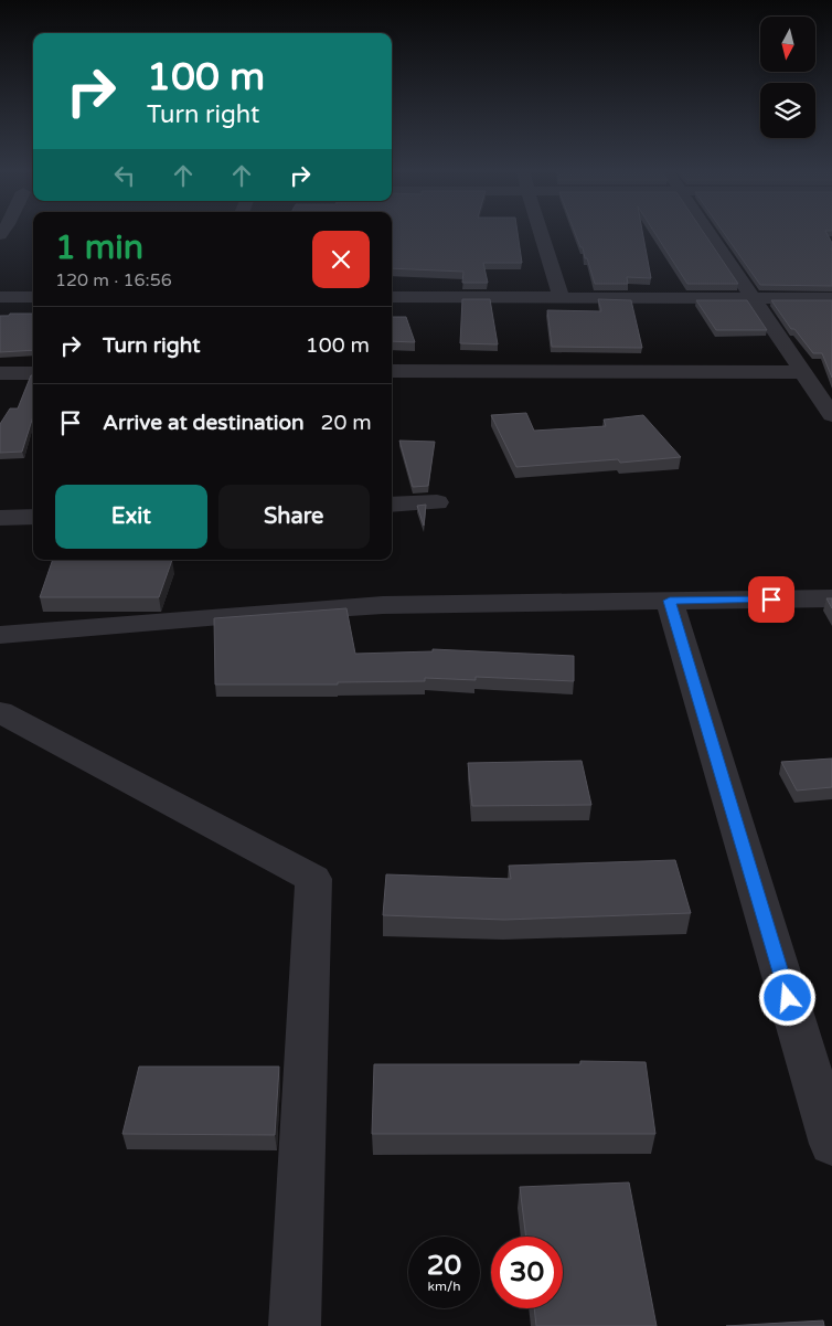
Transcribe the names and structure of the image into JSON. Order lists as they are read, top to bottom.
{
  "north": "bottom",
  "page": {
    "turn": ["100 m", "Turn right"],
    "heading": ["1 min", "120 m · 16:56"],
    "list": [
      {
        "name": "Turn right",
        "value": "100 m"
      },
      {
        "name": "Arrive at destination",
        "value": "20 m"
      }
    ],
    "buttons": ["Exit", "Share"],
    "speed": "20 km/h",
    "limit": "30"
  }
}
